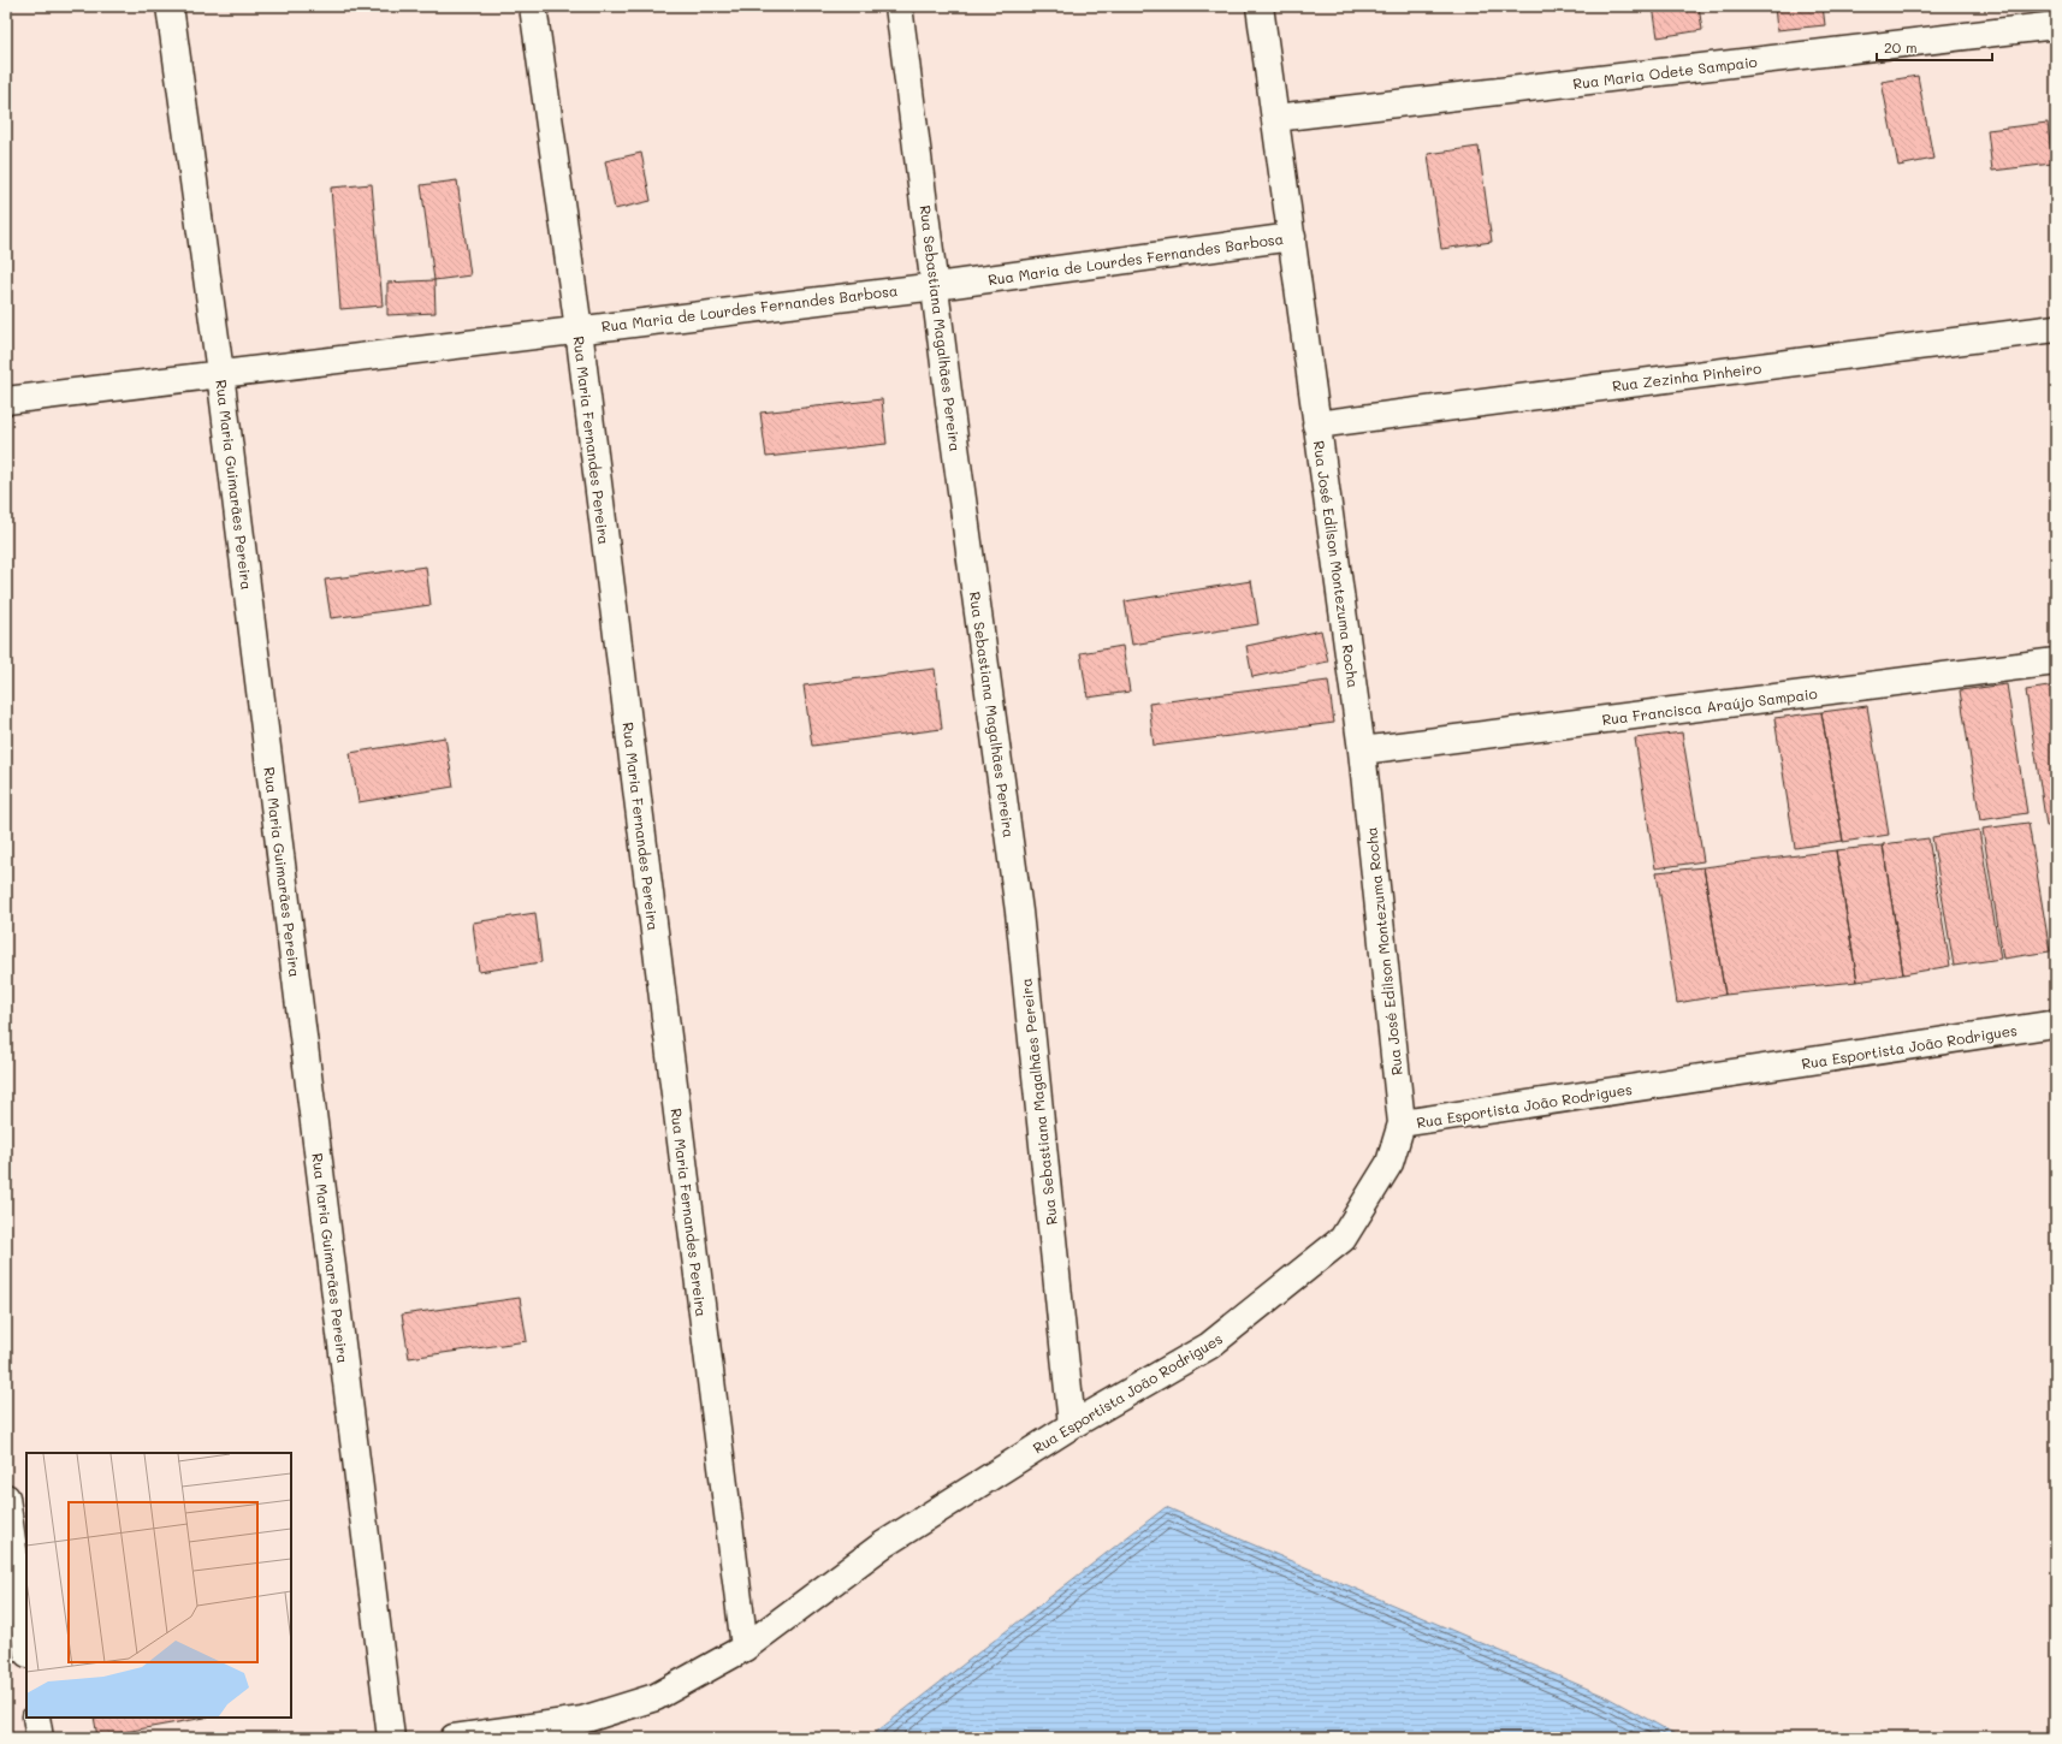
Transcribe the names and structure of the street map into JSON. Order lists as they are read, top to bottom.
{
  "streets": {
    "street": [
      "Rua Maria Odete Sampaio",
      "Rua Maria de Lourdes Fernandes Barbosa",
      "Rua Sebastiana Magalhães Pereira",
      "Rua Zezinha Pinheiro",
      "Rua Maria Fernandes Pereira",
      "Rua Maria Guimarães Pereira",
      "Rua José Edilson Montezuma Rocha",
      "Rua Francisca Araújo Sampaio",
      "Rua Esportista João Rodrigues"
    ]
  },
  "crossings": [
    ["Rua Maria Odete Sampaio", "Rua José Edilson Montezuma Rocha"],
    ["Rua Maria de Lourdes Fernandes Barbosa", "Rua Sebastiana Magalhães Pereira"],
    ["Rua Maria de Lourdes Fernandes Barbosa", "Rua Maria Fernandes Pereira"],
    ["Rua Maria de Lourdes Fernandes Barbosa", "Rua Maria Guimarães Pereira"],
    ["Rua Maria de Lourdes Fernandes Barbosa", "Rua José Edilson Montezuma Rocha"],
    ["Rua Sebastiana Magalhães Pereira", "Rua Esportista João Rodrigues"],
    ["Rua Zezinha Pinheiro", "Rua José Edilson Montezuma Rocha"],
    ["Rua Maria Fernandes Pereira", "Rua Esportista João Rodrigues"],
    ["Rua José Edilson Montezuma Rocha", "Rua Francisca Araújo Sampaio"],
    ["Rua José Edilson Montezuma Rocha", "Rua Esportista João Rodrigues"]
  ],
  "scale_bar": "20 m"
}
